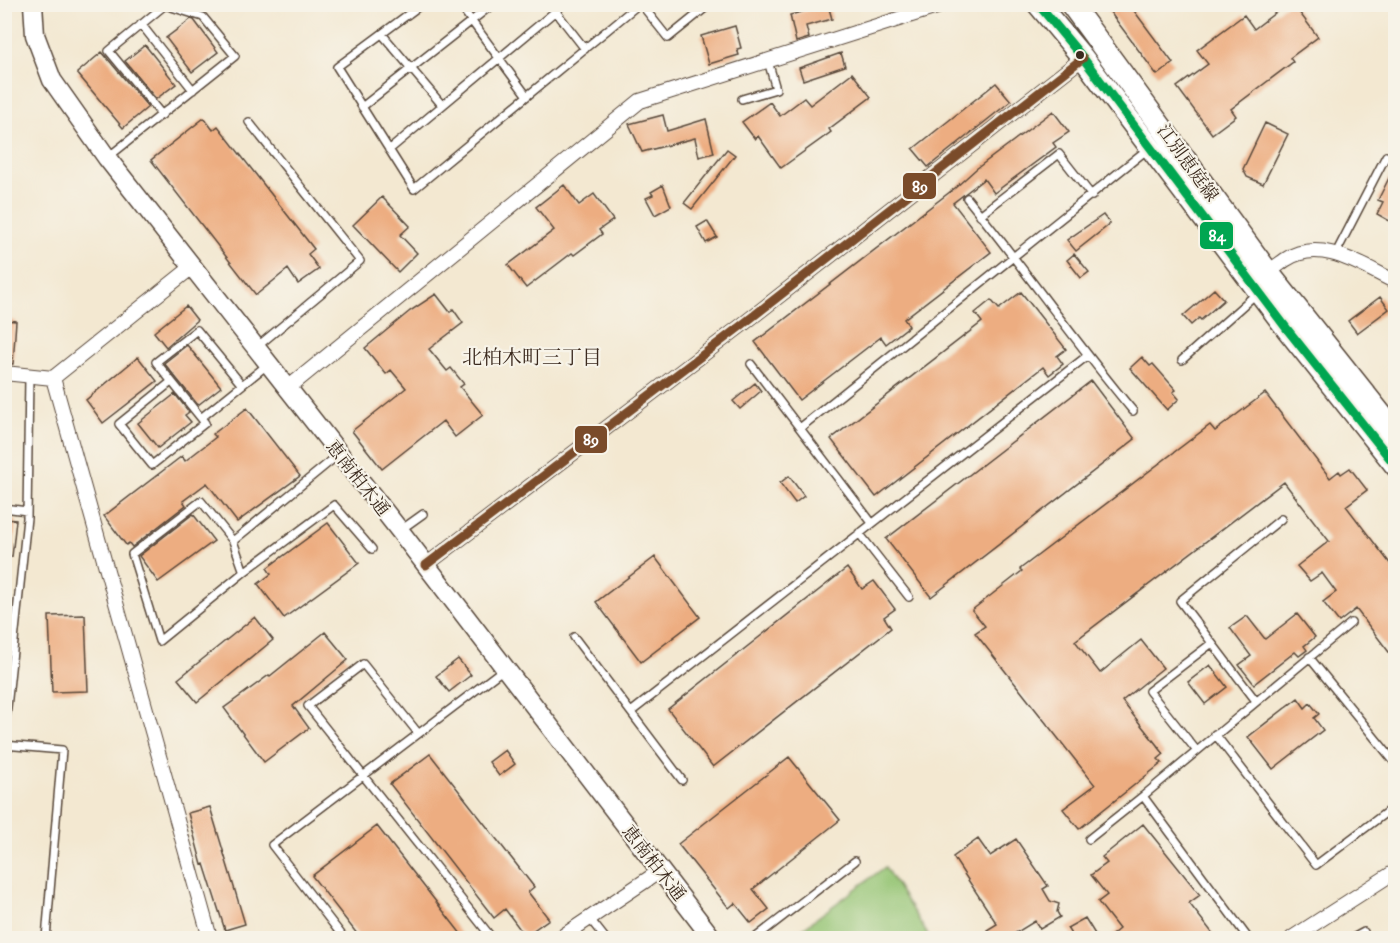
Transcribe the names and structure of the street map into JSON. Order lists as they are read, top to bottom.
{
  "streets": {
    "main road": ["江別恵庭線"],
    "street": ["恵南柏木通"]
  },
  "districts": ["北柏木町三丁目"],
  "lines": ["transit line 84", "transit line 89"]
}
